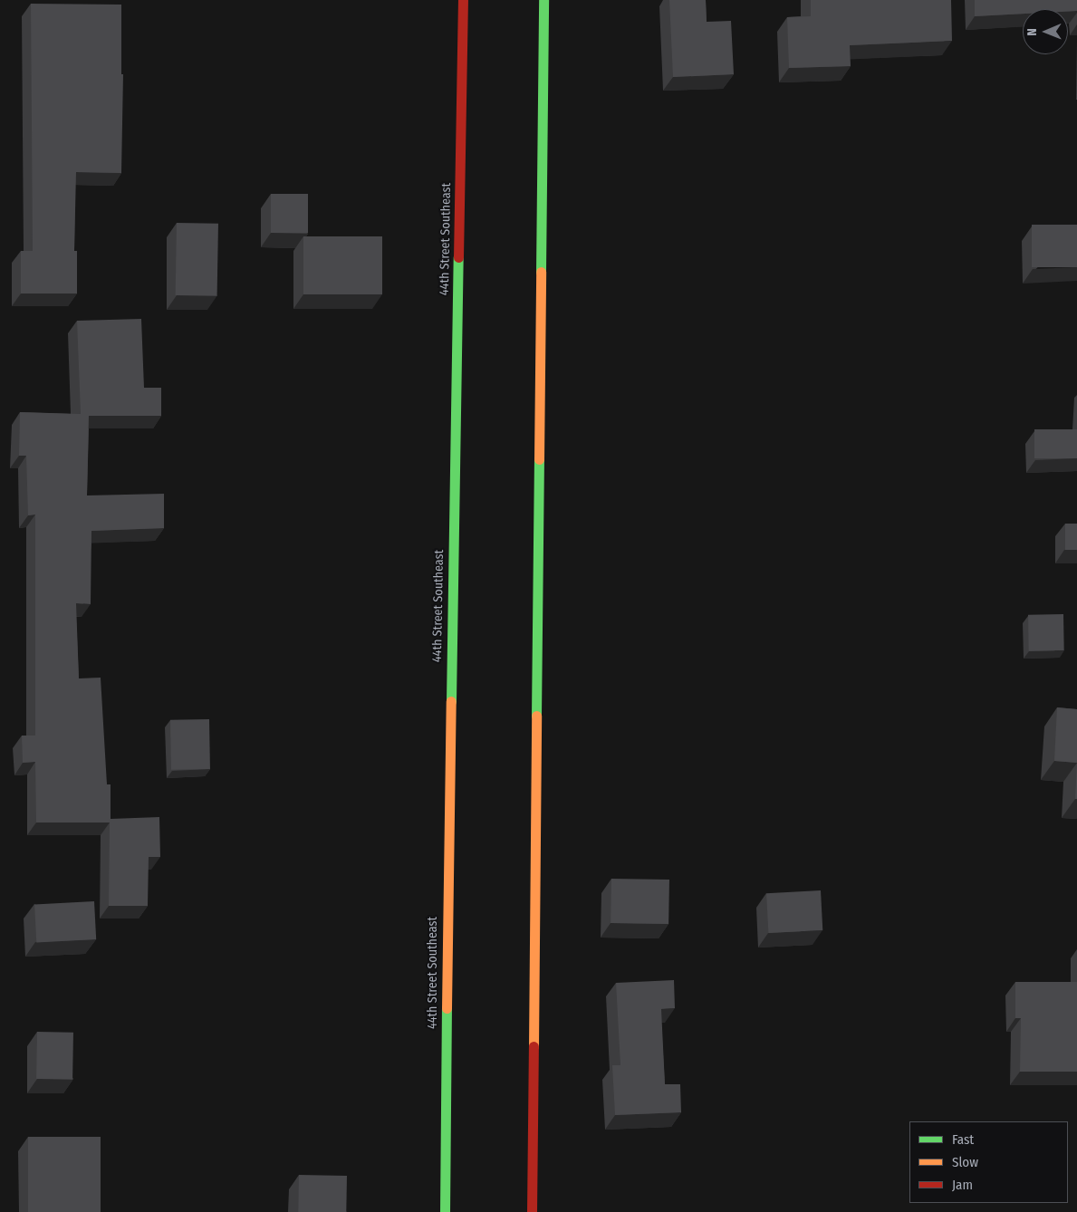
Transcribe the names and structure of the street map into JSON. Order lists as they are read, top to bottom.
{
  "streets": {
    "main road": ["44th Street Southeast"]
  },
  "legend": ["Fast", "Slow", "Jam"],
  "north": "left"
}
